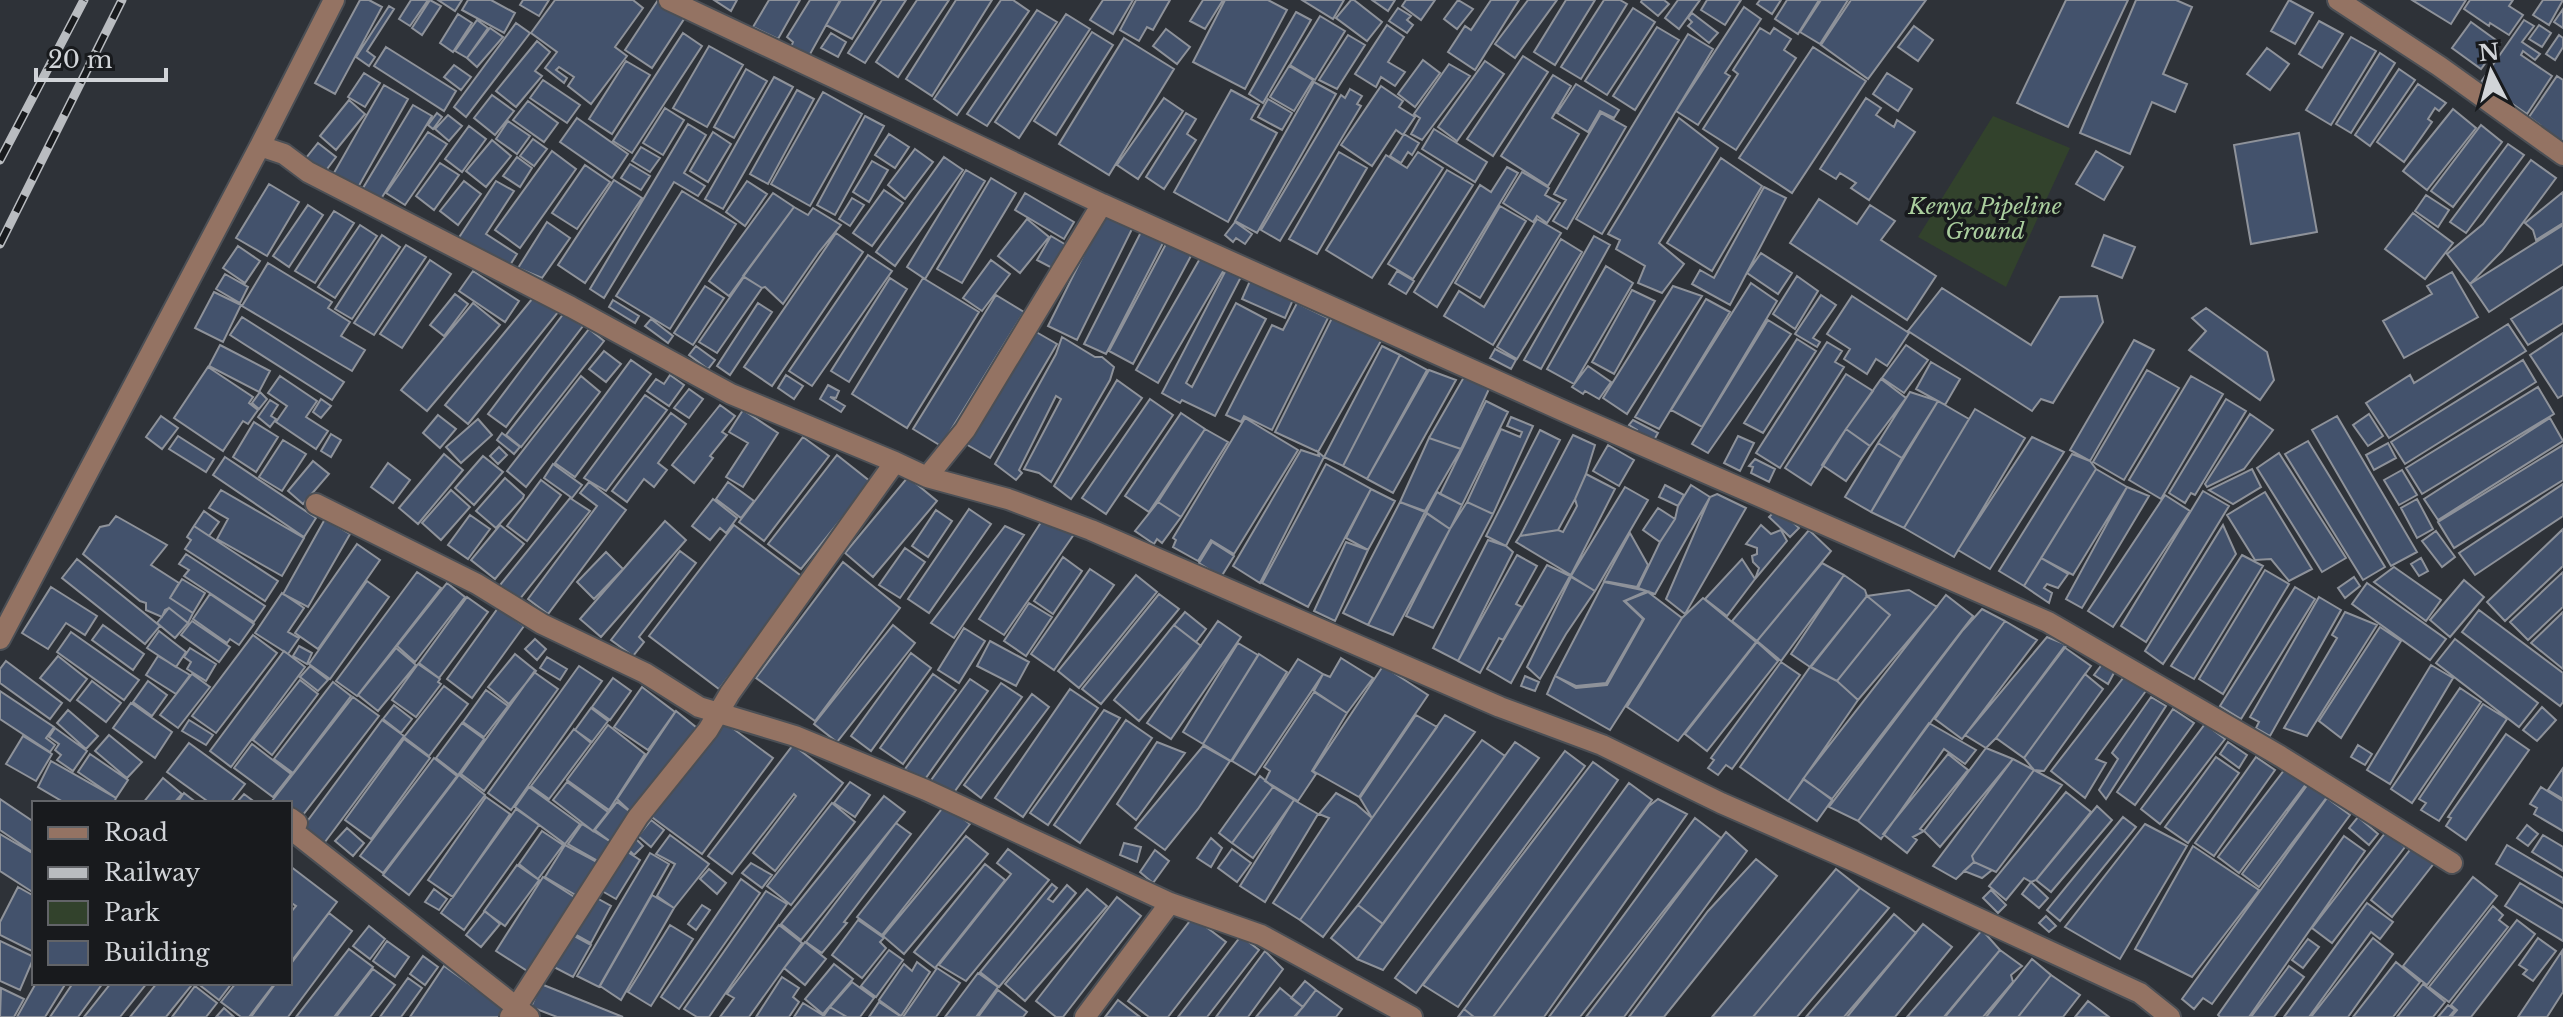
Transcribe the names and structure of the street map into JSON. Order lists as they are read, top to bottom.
{
  "parks": ["Kenya Pipeline Ground"],
  "legend": [
    "Road",
    "Railway",
    "Park",
    "Building"
  ],
  "scale_bar": "20 m",
  "north": "top"
}
